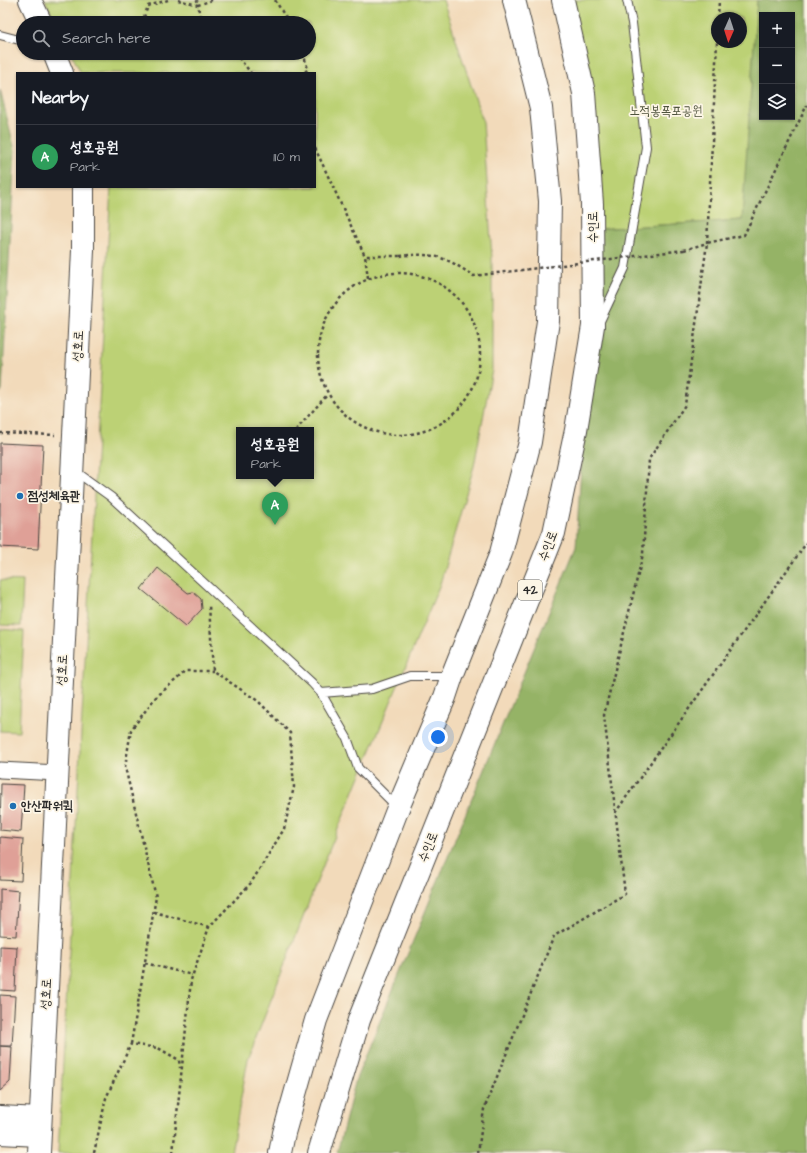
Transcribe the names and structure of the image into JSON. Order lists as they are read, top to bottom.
{
  "streets": {
    "main road": ["수인로", "성호로", "42"]
  },
  "parks": ["노적봉폭포공원"],
  "places": ["점성체육관", "안산파워퀵"],
  "north": "bottom",
  "page": {
    "map_buttons": ["+", "−"],
    "search": "Search here",
    "heading": "Nearby",
    "list": [
      {
        "mark": "A",
        "name": "성호공원",
        "note": "Park",
        "value": "110 m"
      }
    ],
    "popup": ["성호공원", "Park"],
    "pins": "A"
  }
}
